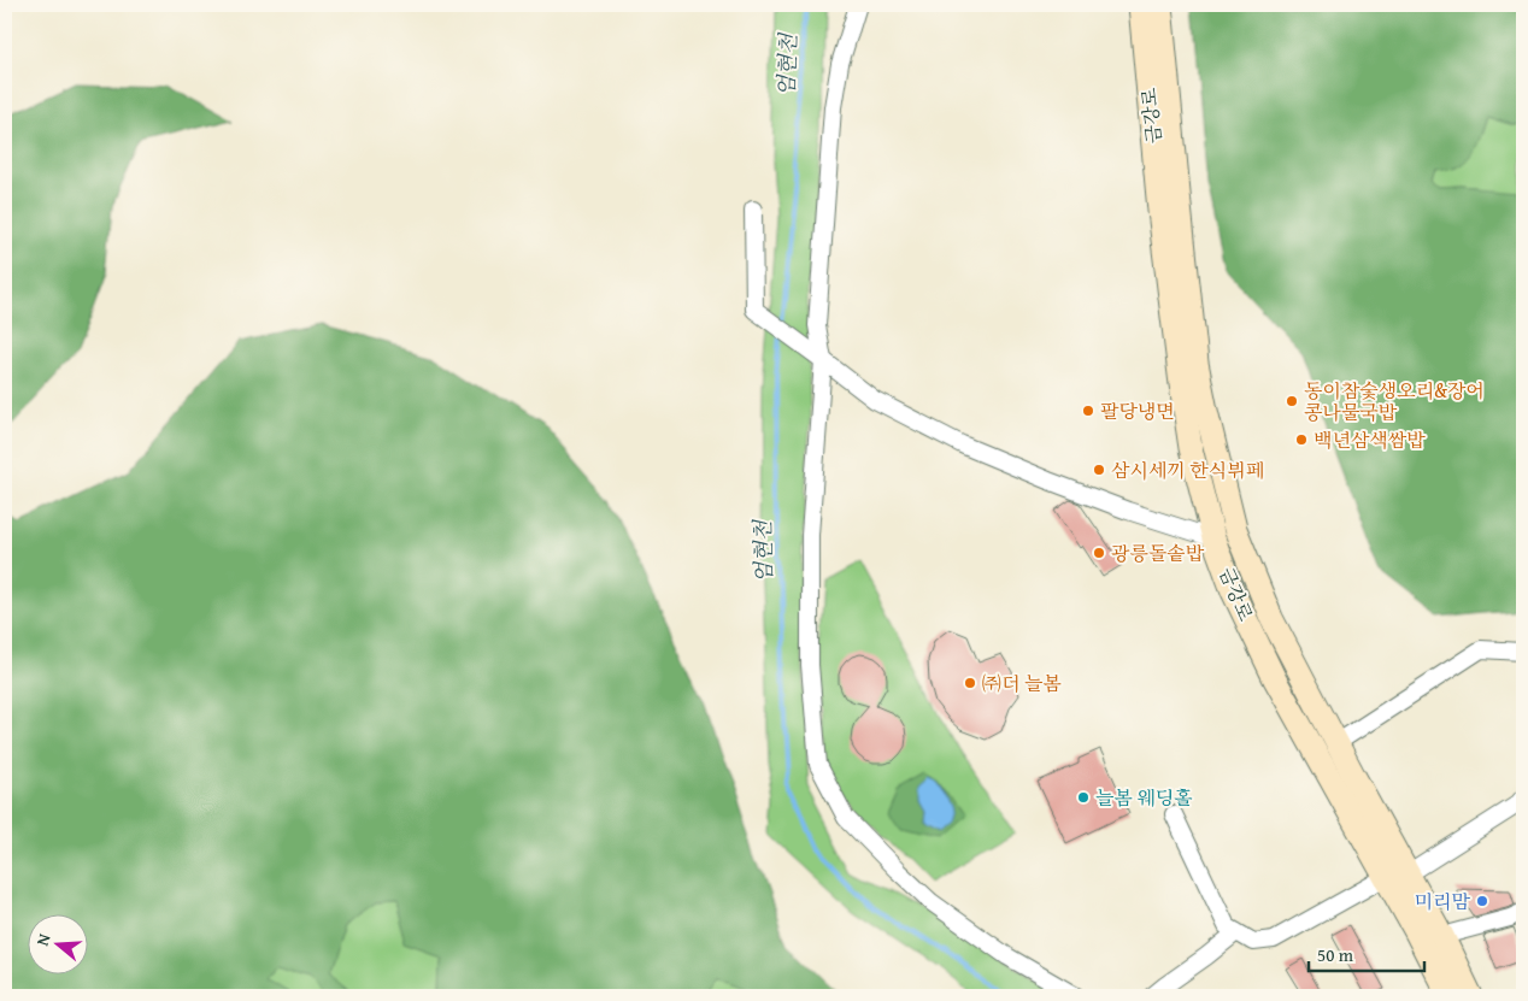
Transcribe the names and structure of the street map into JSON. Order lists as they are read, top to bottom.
{
  "streets": {
    "main road": ["금강로"]
  },
  "water": ["엄현천"],
  "places": [
    "동이참숯생오리&장어 콩나물국밥",
    "팔당냉면",
    "백년삼색쌈밥",
    "삼시세끼 한식뷔페",
    "광릉돌솥밥",
    "㈜더 늘봄",
    "늘봄 웨딩홀",
    "미리맘"
  ],
  "scale_bar": "50 m",
  "north": "left"
}
